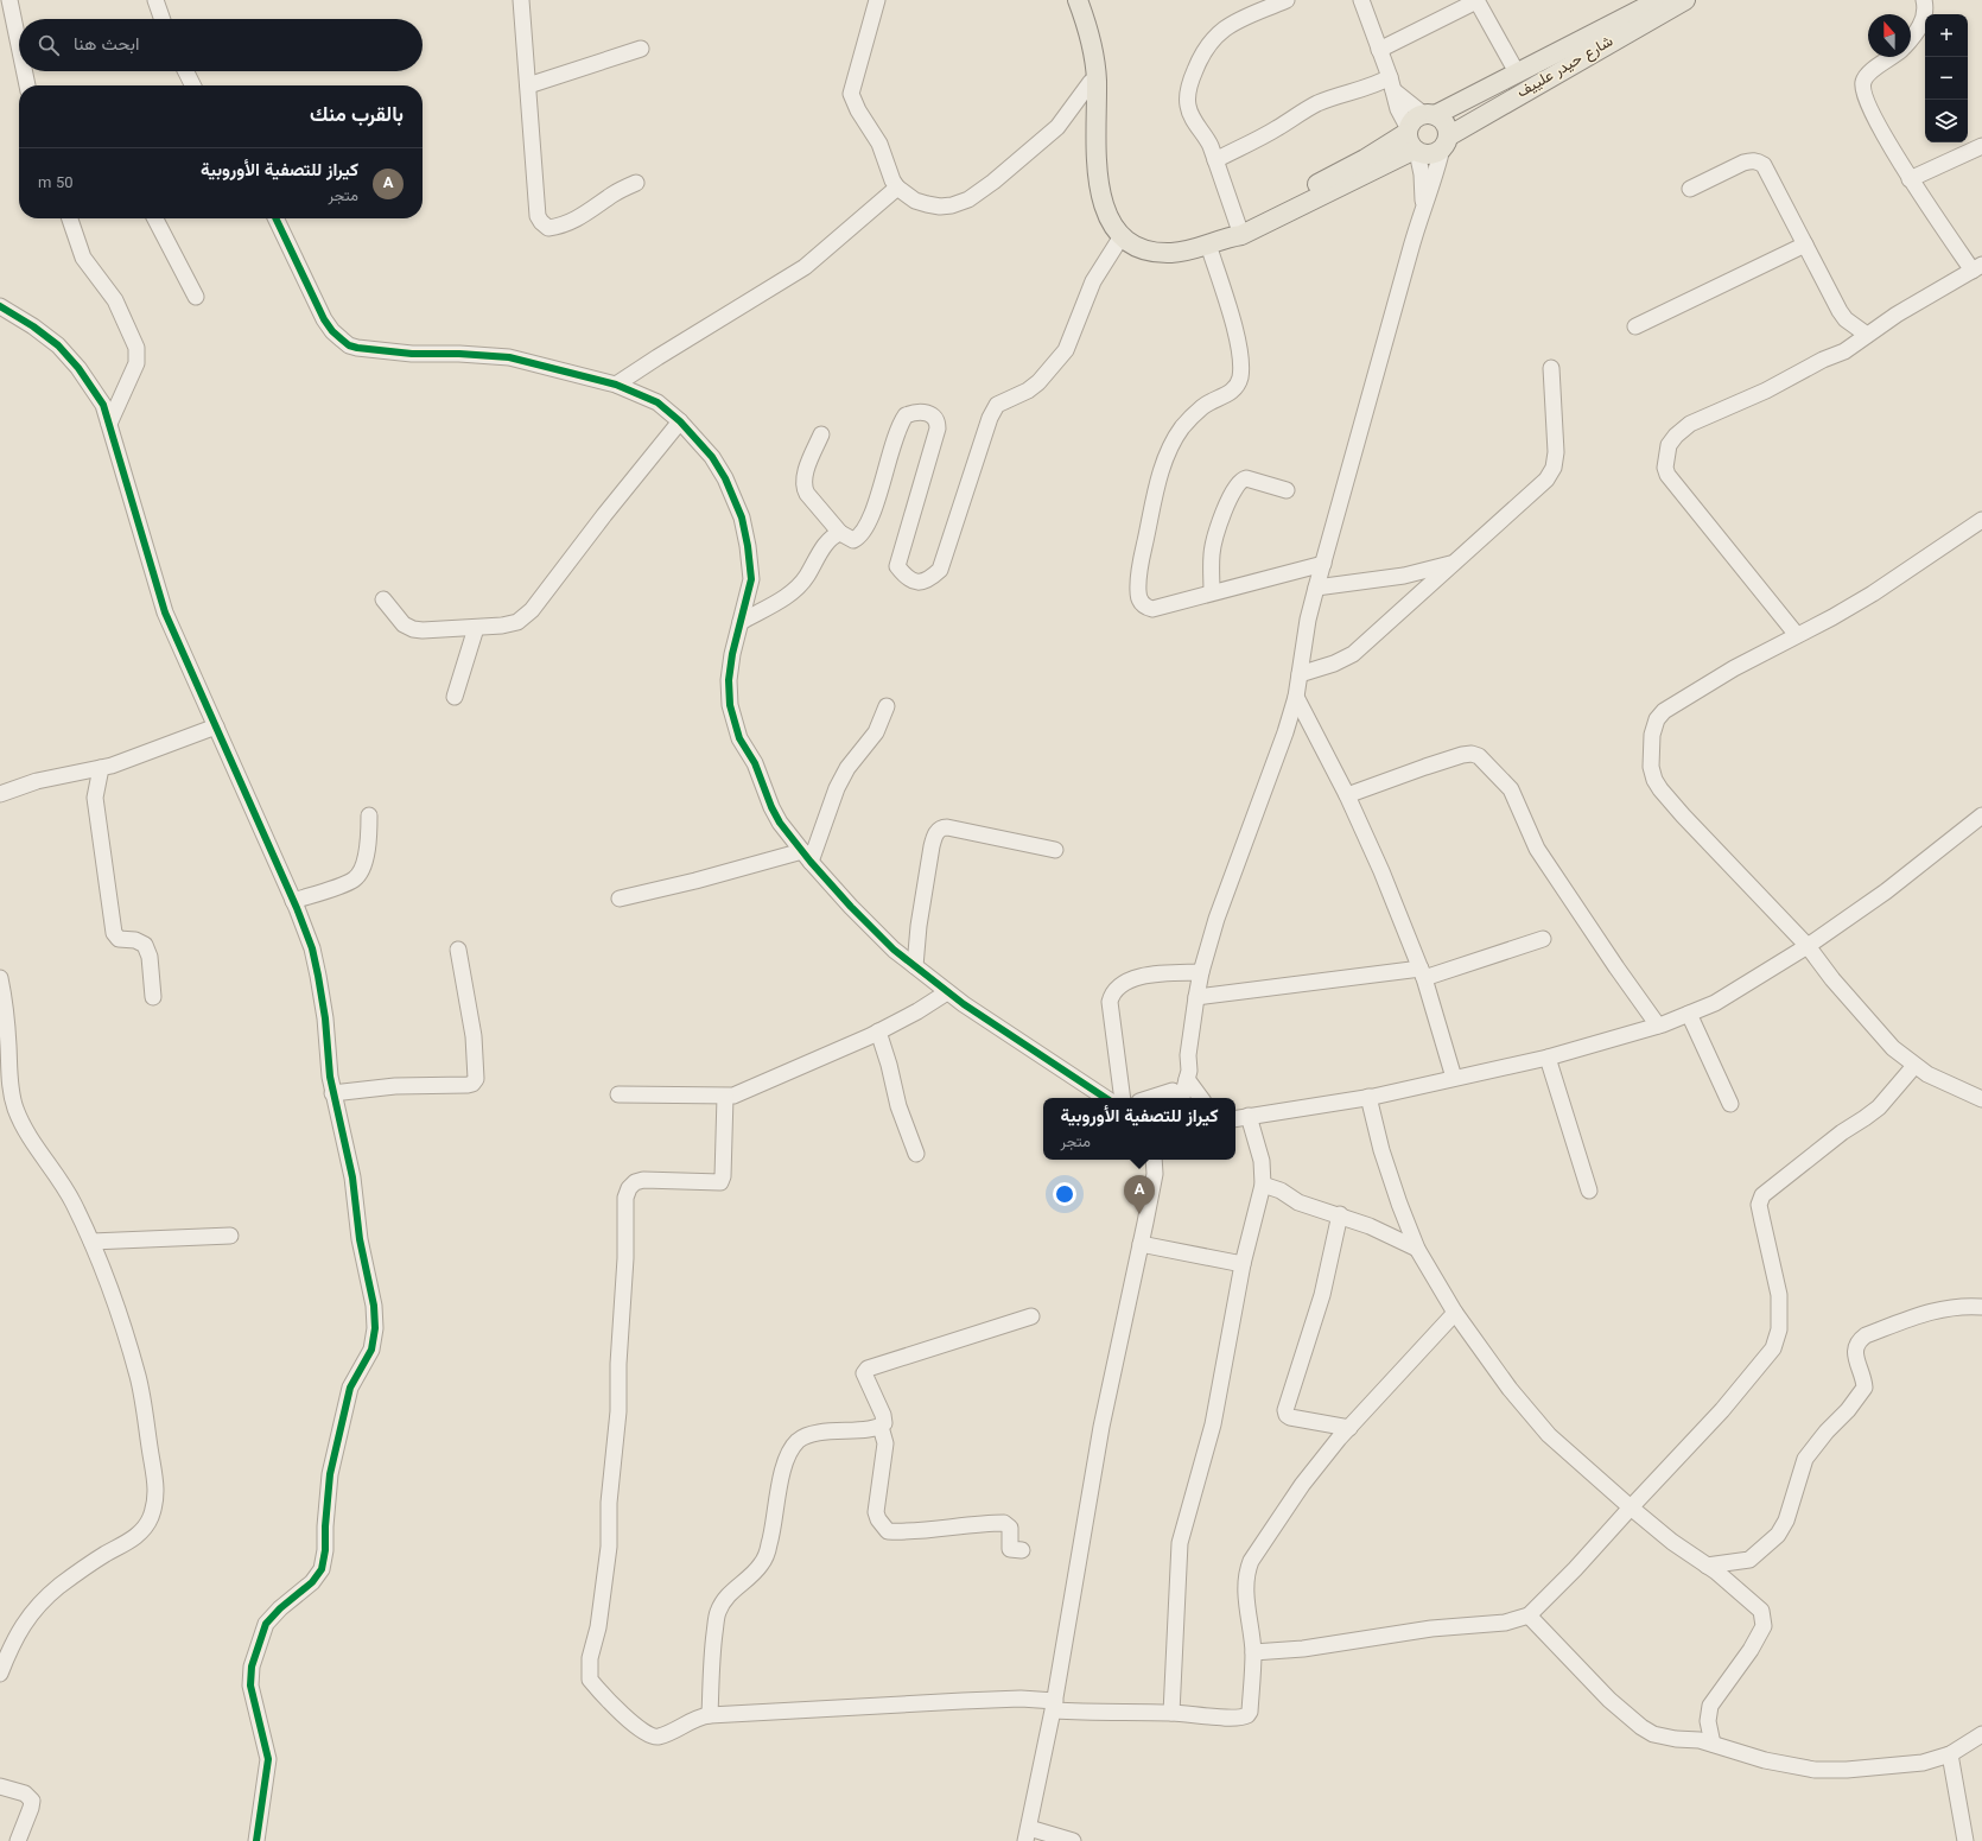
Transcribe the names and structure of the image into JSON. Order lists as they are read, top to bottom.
{
  "streets": {
    "main road": ["شارع حيدر علييف"]
  },
  "north": "top",
  "page": {
    "map_buttons": ["+", "−"],
    "search": "ابحث هنا",
    "heading": "بالقرب منك",
    "list": [
      {
        "mark": "A",
        "name": "كيراز للتصفية الأوروبية",
        "note": "متجر",
        "value": "50 m"
      }
    ],
    "popup": ["كيراز للتصفية الأوروبية", "متجر"],
    "pins": "A"
  }
}
